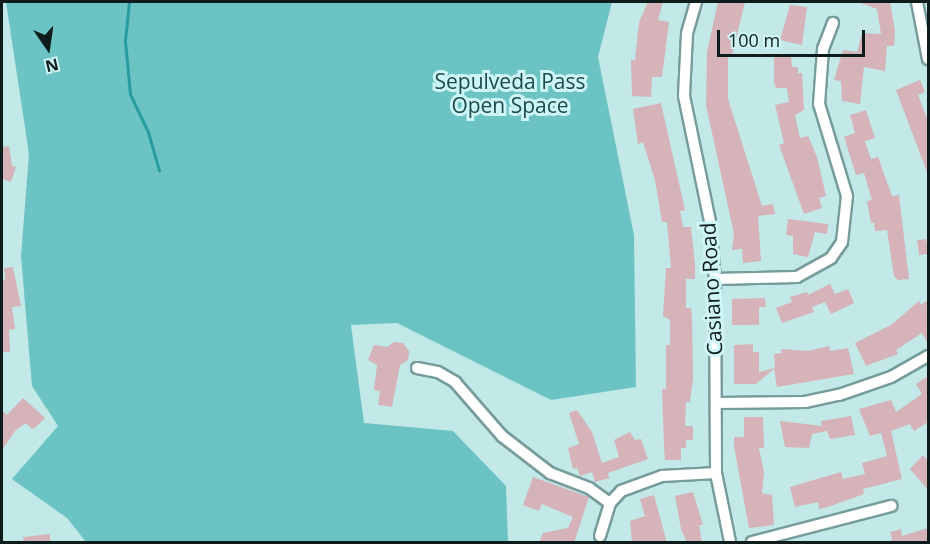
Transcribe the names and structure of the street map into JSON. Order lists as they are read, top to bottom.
{
  "streets": {
    "street": ["Casiano Road"]
  },
  "parks": ["Sepulveda Pass Open Space"],
  "scale_bar": "100 m",
  "north": "bottom"
}
